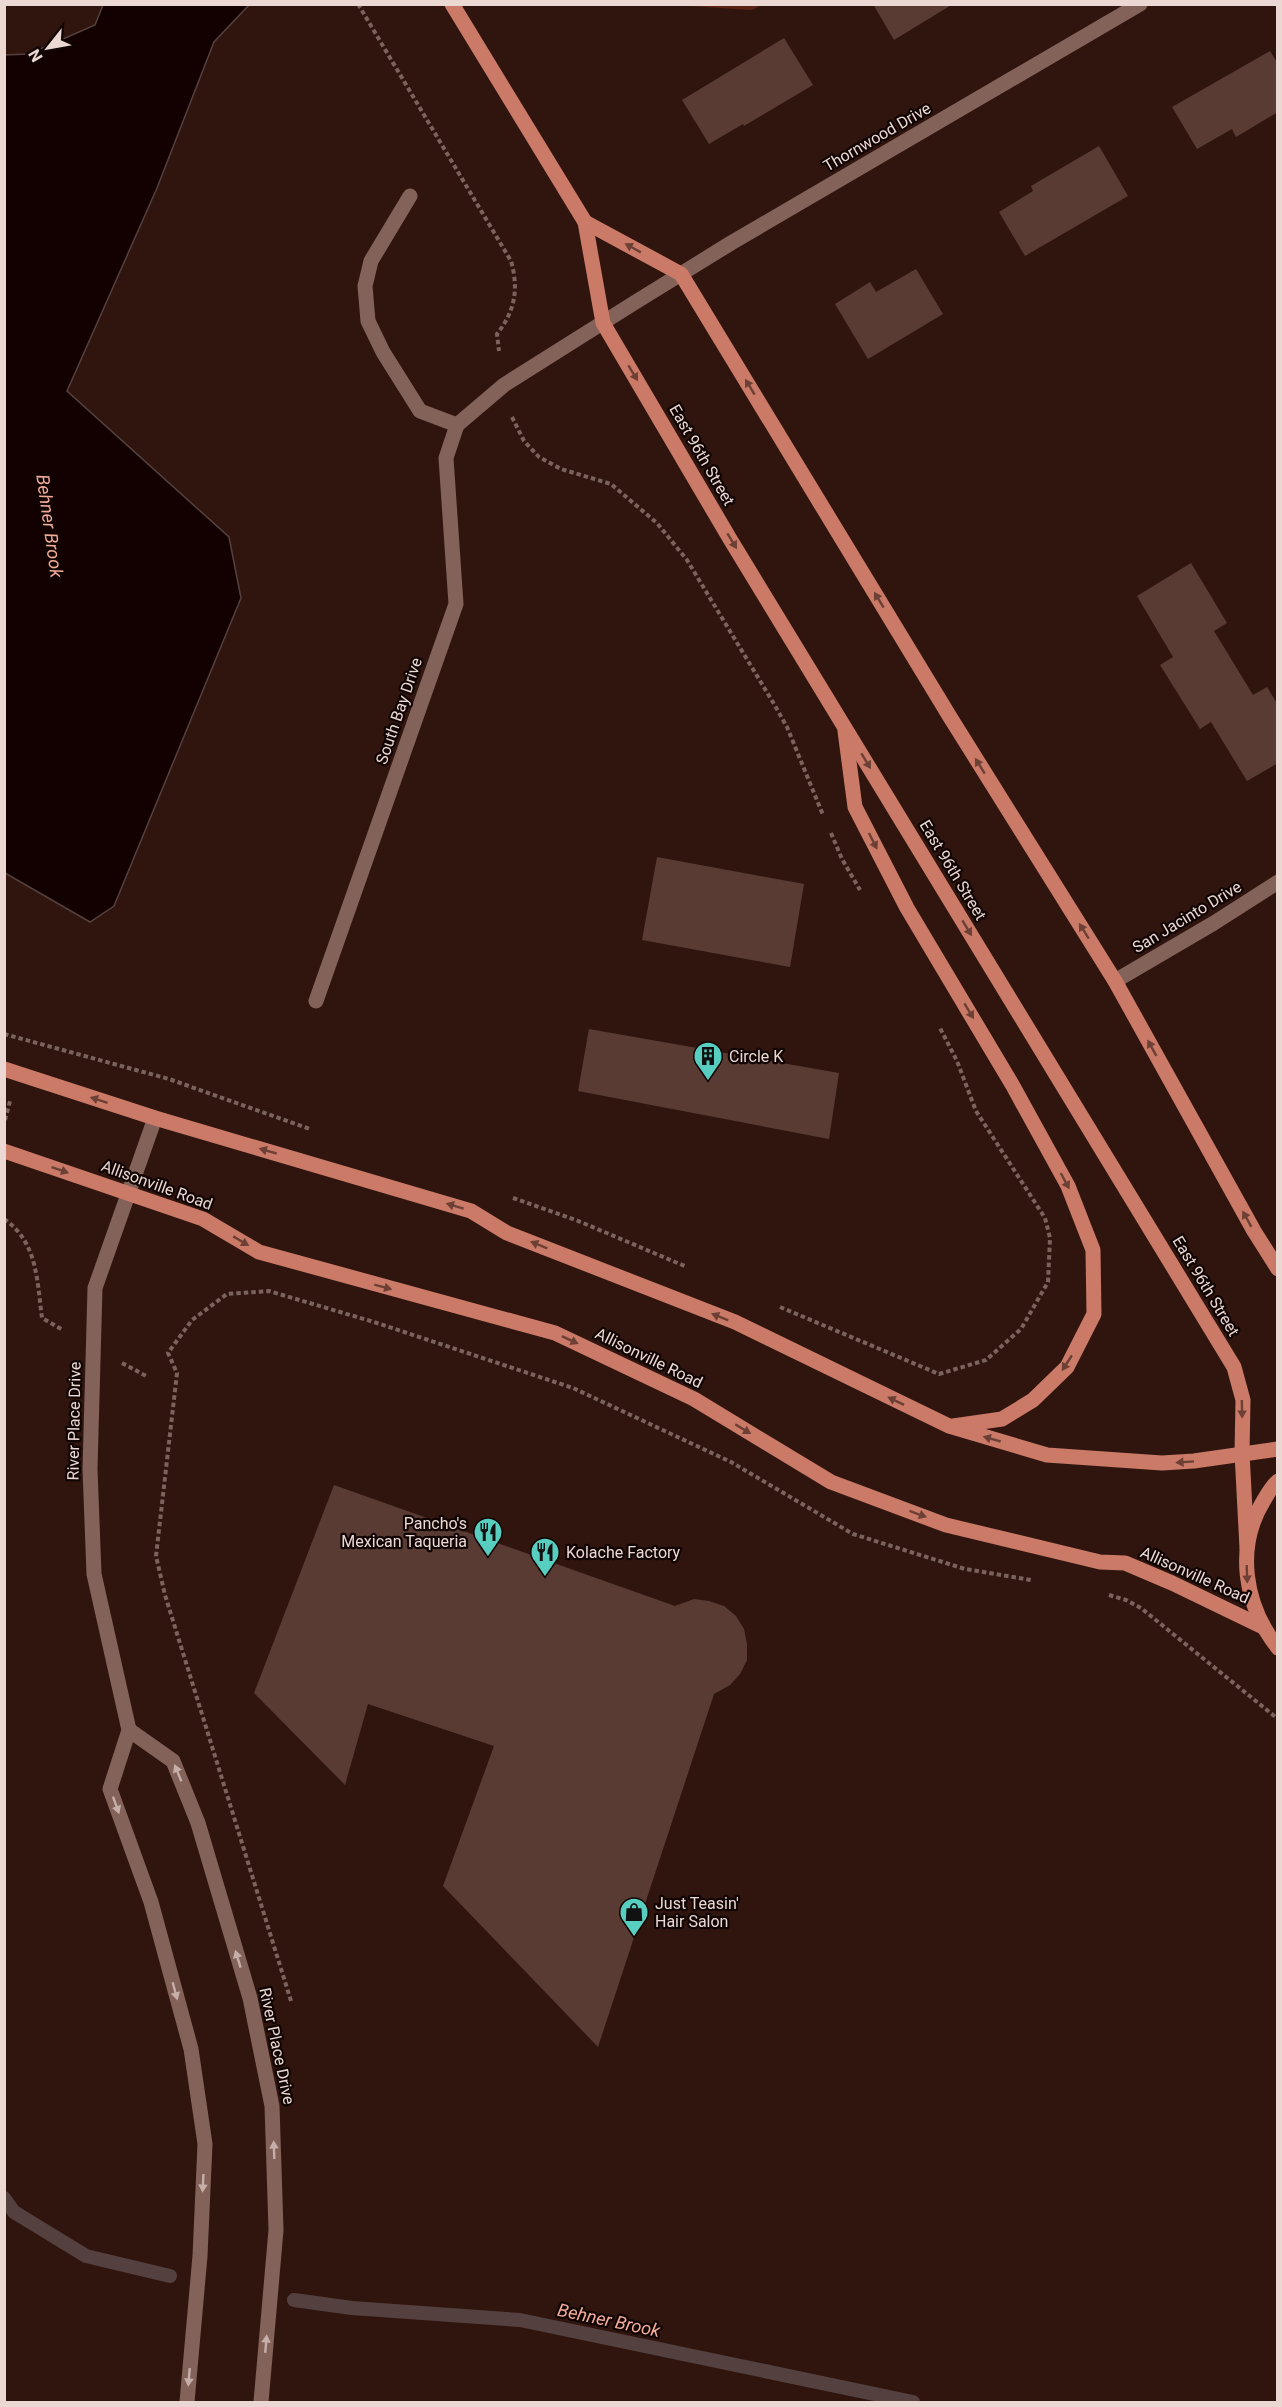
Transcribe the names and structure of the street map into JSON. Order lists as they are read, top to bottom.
{
  "streets": {
    "main road": ["East 96th Street", "Allisonville Road"],
    "street": [
      "Thornwood Drive",
      "South Bay Drive",
      "San Jacinto Drive",
      "River Place Drive"
    ]
  },
  "crossings": [
    ["Thornwood Drive", "East 96th Street"],
    ["East 96th Street", "Allisonville Road"],
    ["Allisonville Road", "River Place Drive"]
  ],
  "water": ["Behner Brook"],
  "places": {
    "building": ["Circle K"],
    "restaurant": ["Pancho's Mexican Taqueria", "Kolache Factory"],
    "shop": ["Just Teasin' Hair Salon"]
  },
  "north": "bottom left"
}
